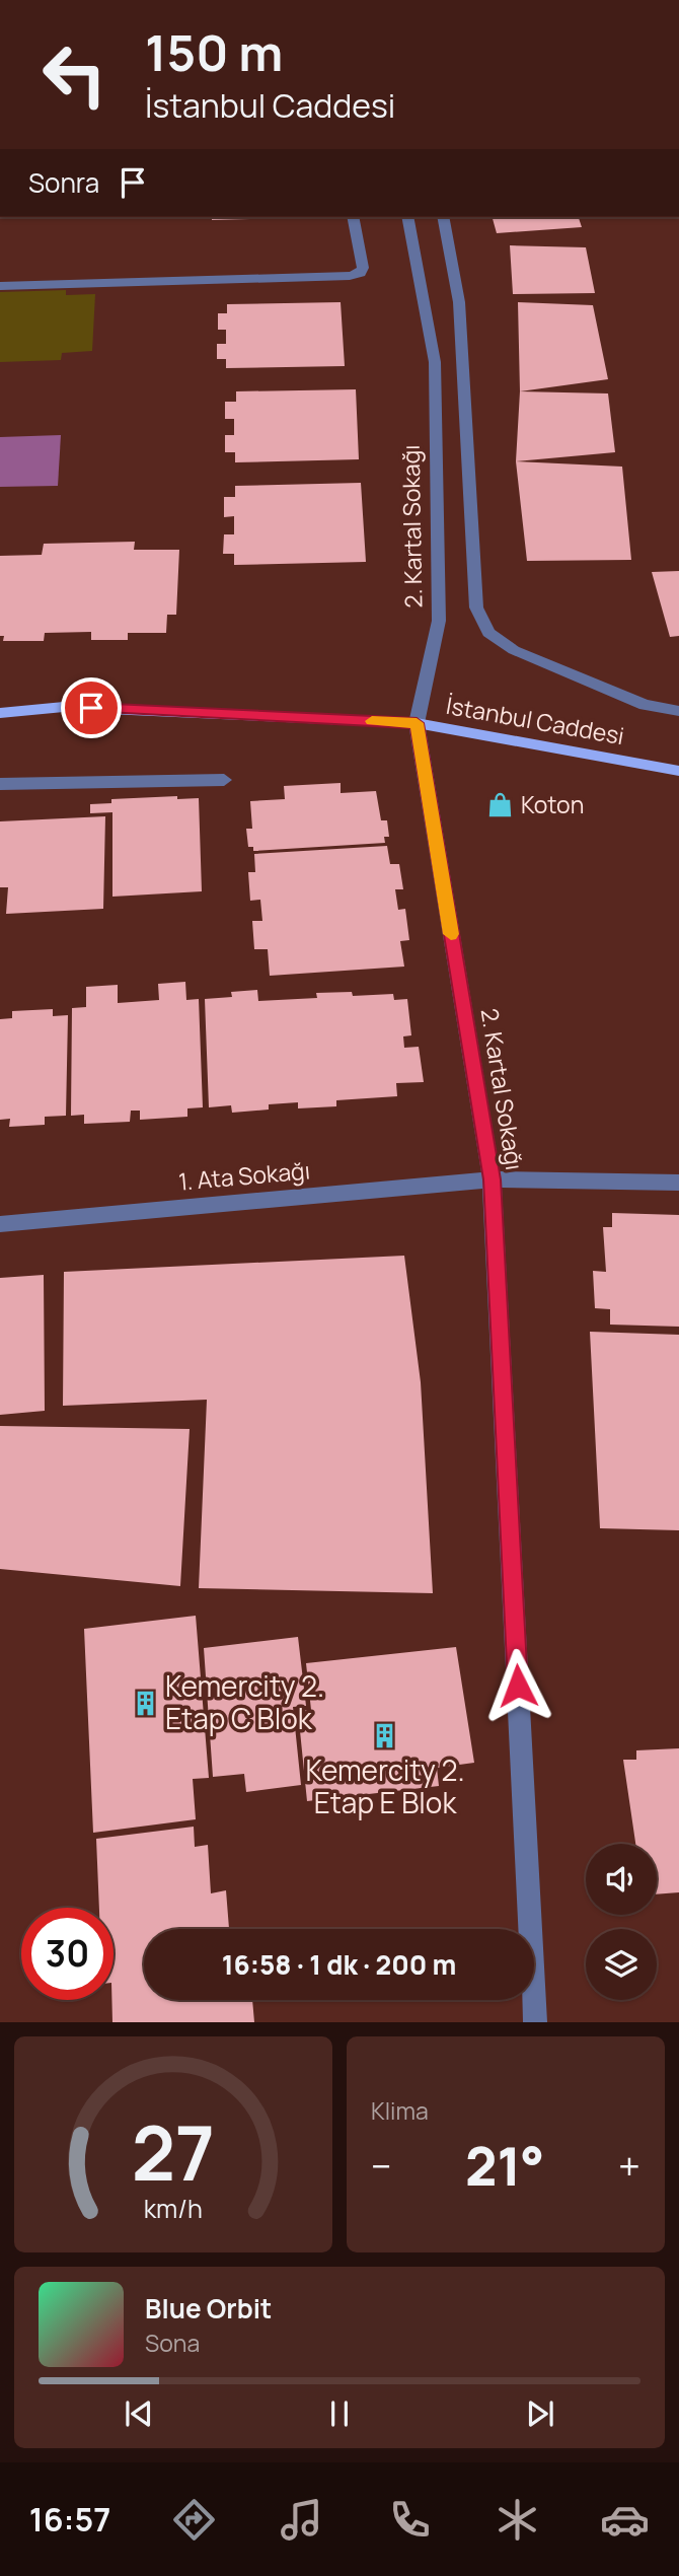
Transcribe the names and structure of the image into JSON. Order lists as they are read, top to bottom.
{
  "streets": {
    "main road": ["İstanbul Caddesi"],
    "street": ["2. Kartal Sokağı", "1. Ata Sokağı"]
  },
  "crossings": [
    ["2. Kartal Sokağı", "İstanbul Caddesi"],
    ["2. Kartal Sokağı", "1. Ata Sokağı"]
  ],
  "places": {
    "shop": ["Koton"],
    "building": ["Kemercity 2. Etap C Blok", "Kemercity 2. Etap E Blok"]
  },
  "page": {
    "turn": ["150 m", "İstanbul Caddesi"],
    "then": "Sonra",
    "limit": "30",
    "trip": "16:58 · 1 dk · 200 m",
    "tile": "Klima",
    "heat": ["−", "21°", "+"],
    "song": ["Blue Orbit", "Sona"],
    "tabs": "16:57",
    "gauge": ["27", "km/h"]
  }
}
